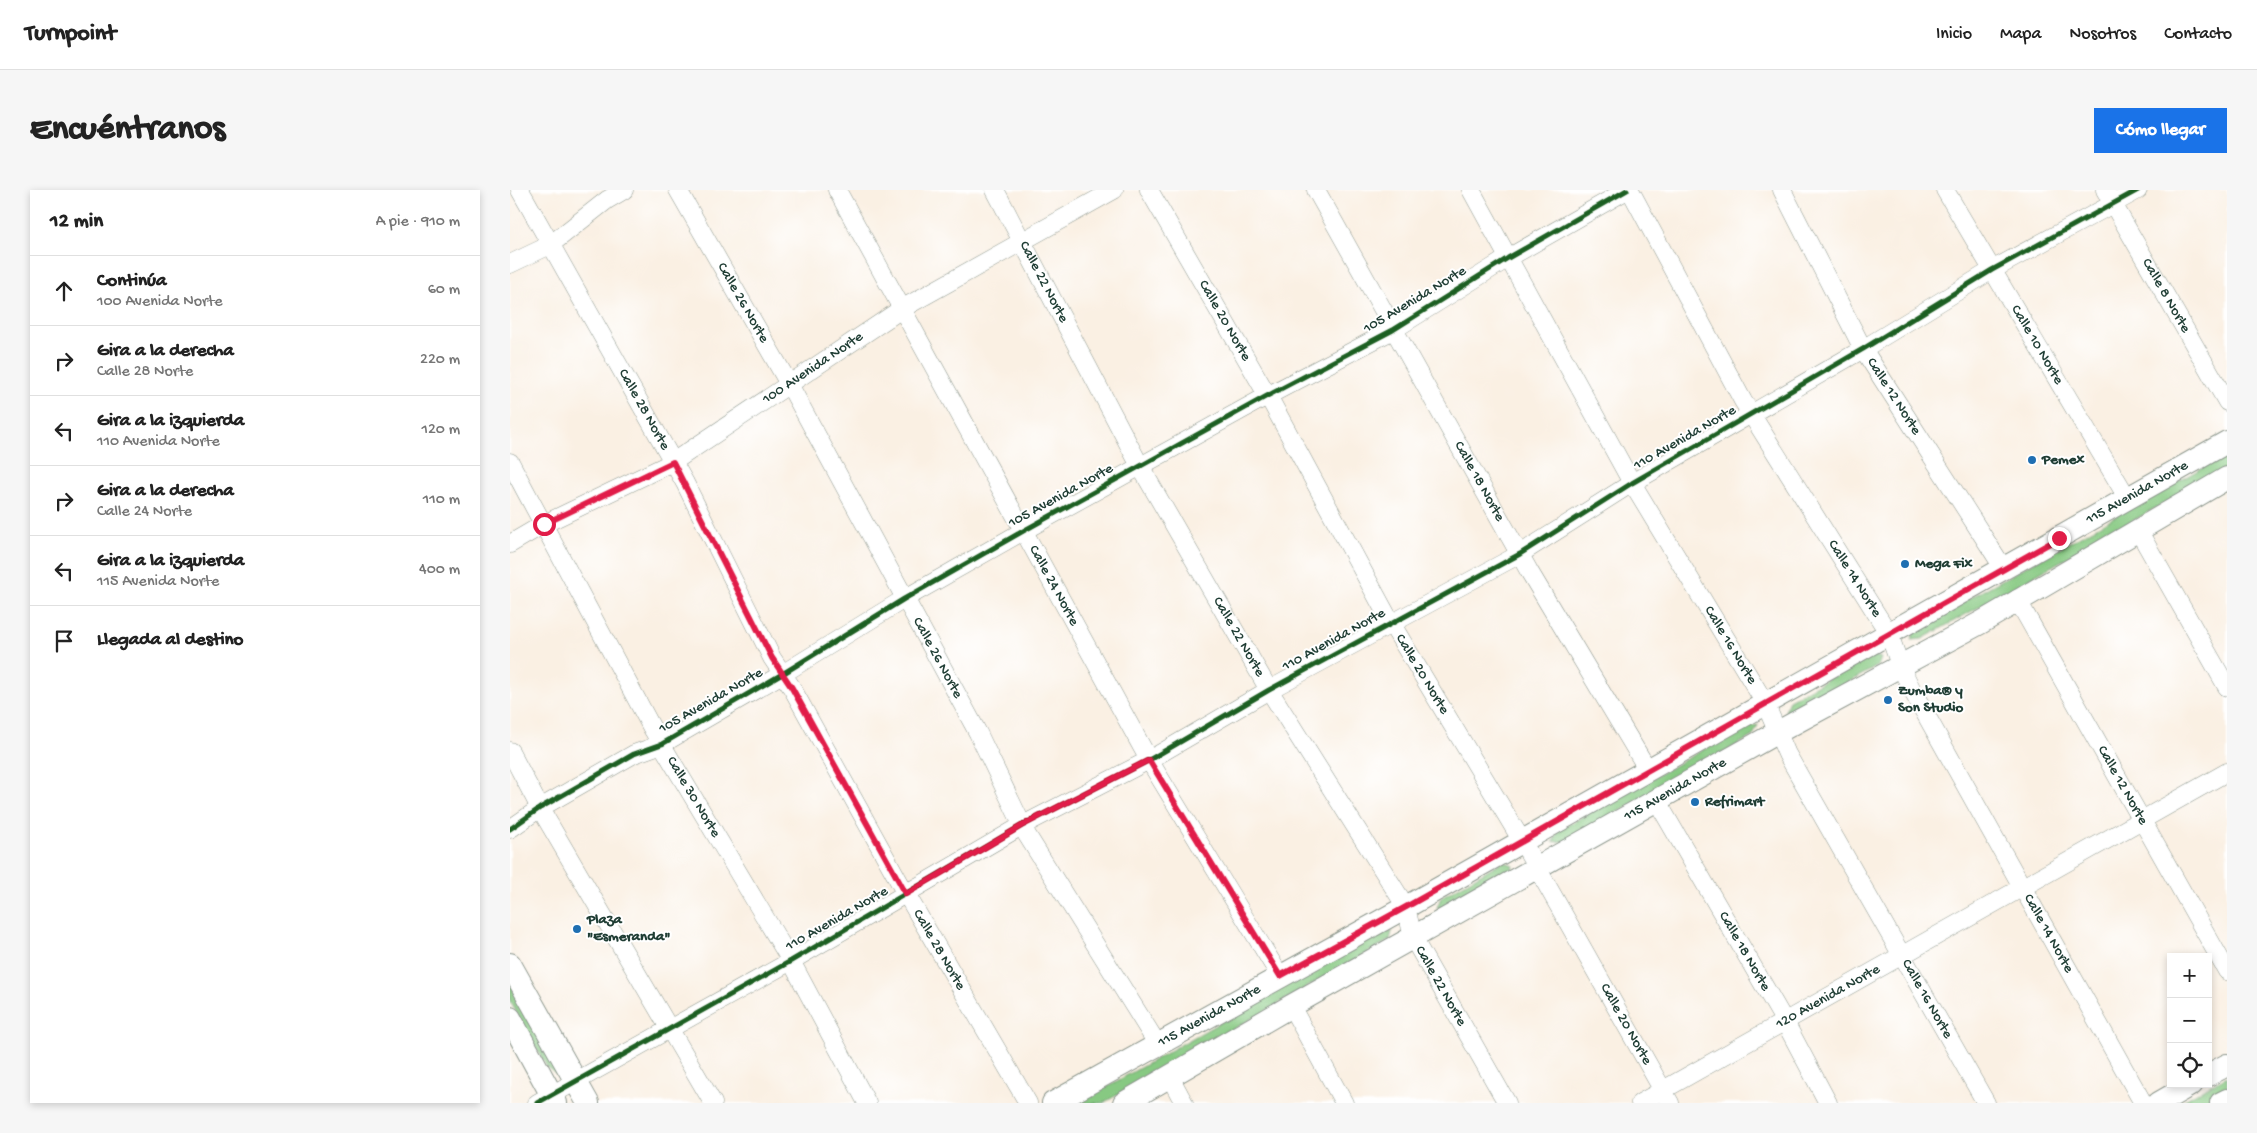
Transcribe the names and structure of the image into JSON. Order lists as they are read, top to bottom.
{
  "streets": {
    "main road": ["115 Avenida Norte"],
    "street": [
      "Calle 22 Norte",
      "Calle 8 Norte",
      "105 Avenida Norte",
      "Calle 26 Norte",
      "Calle 20 Norte",
      "Calle 10 Norte",
      "100 Avenida Norte",
      "Calle 12 Norte",
      "Calle 28 Norte",
      "110 Avenida Norte",
      "Calle 18 Norte",
      "Calle 14 Norte",
      "Calle 24 Norte",
      "Calle 16 Norte",
      "Calle 30 Norte",
      "120 Avenida Norte"
    ]
  },
  "crossings": [
    ["Calle 22 Norte", "105 Avenida Norte"],
    ["Calle 22 Norte", "100 Avenida Norte"],
    ["Calle 22 Norte", "110 Avenida Norte"],
    ["Calle 22 Norte", "115 Avenida Norte"],
    ["Calle 8 Norte", "110 Avenida Norte"],
    ["105 Avenida Norte", "Calle 26 Norte"],
    ["105 Avenida Norte", "Calle 20 Norte"],
    ["105 Avenida Norte", "Calle 28 Norte"],
    ["105 Avenida Norte", "Calle 18 Norte"],
    ["105 Avenida Norte", "Calle 14 Norte"],
    ["105 Avenida Norte", "Calle 24 Norte"],
    ["105 Avenida Norte", "Calle 16 Norte"],
    ["105 Avenida Norte", "Calle 30 Norte"],
    ["Calle 26 Norte", "100 Avenida Norte"],
    ["Calle 26 Norte", "110 Avenida Norte"],
    ["Calle 26 Norte", "115 Avenida Norte"],
    ["Calle 20 Norte", "110 Avenida Norte"],
    ["Calle 20 Norte", "115 Avenida Norte"],
    ["Calle 20 Norte", "120 Avenida Norte"],
    ["Calle 10 Norte", "110 Avenida Norte"],
    ["Calle 10 Norte", "115 Avenida Norte"],
    ["100 Avenida Norte", "Calle 28 Norte"],
    ["100 Avenida Norte", "Calle 24 Norte"],
    ["100 Avenida Norte", "Calle 30 Norte"],
    ["Calle 12 Norte", "110 Avenida Norte"],
    ["Calle 12 Norte", "115 Avenida Norte"],
    ["Calle 12 Norte", "120 Avenida Norte"],
    ["Calle 28 Norte", "110 Avenida Norte"],
    ["110 Avenida Norte", "Calle 18 Norte"],
    ["110 Avenida Norte", "Calle 14 Norte"],
    ["110 Avenida Norte", "Calle 24 Norte"],
    ["110 Avenida Norte", "Calle 16 Norte"],
    ["110 Avenida Norte", "Calle 30 Norte"],
    ["Calle 18 Norte", "115 Avenida Norte"],
    ["Calle 18 Norte", "120 Avenida Norte"],
    ["115 Avenida Norte", "Calle 14 Norte"],
    ["115 Avenida Norte", "Calle 24 Norte"],
    ["115 Avenida Norte", "Calle 16 Norte"],
    ["Calle 14 Norte", "120 Avenida Norte"],
    ["Calle 16 Norte", "120 Avenida Norte"]
  ],
  "places": [
    "Pemex",
    "Mega Fix",
    "Zumba® y Son Studio",
    "Refrimart",
    "Plaza \"Esmeranda\""
  ],
  "page": {
    "header": "Turnpoint",
    "nav": [
      "Inicio",
      "Mapa",
      "Nosotros",
      "Contacto"
    ],
    "buttons": "Cómo llegar",
    "title": "Encuéntranos",
    "heading": ["12 min", "A pie · 910 m"],
    "list": [
      ["Continúa", "100 Avenida Norte", "60 m"],
      ["Gira a la derecha", "Calle 28 Norte", "220 m"],
      ["Gira a la izquierda", "110 Avenida Norte", "120 m"],
      ["Gira a la derecha", "Calle 24 Norte", "110 m"],
      ["Gira a la izquierda", "115 Avenida Norte", "400 m"],
      "Llegada al destino"
    ],
    "map_buttons": ["+", "−"]
  }
}
